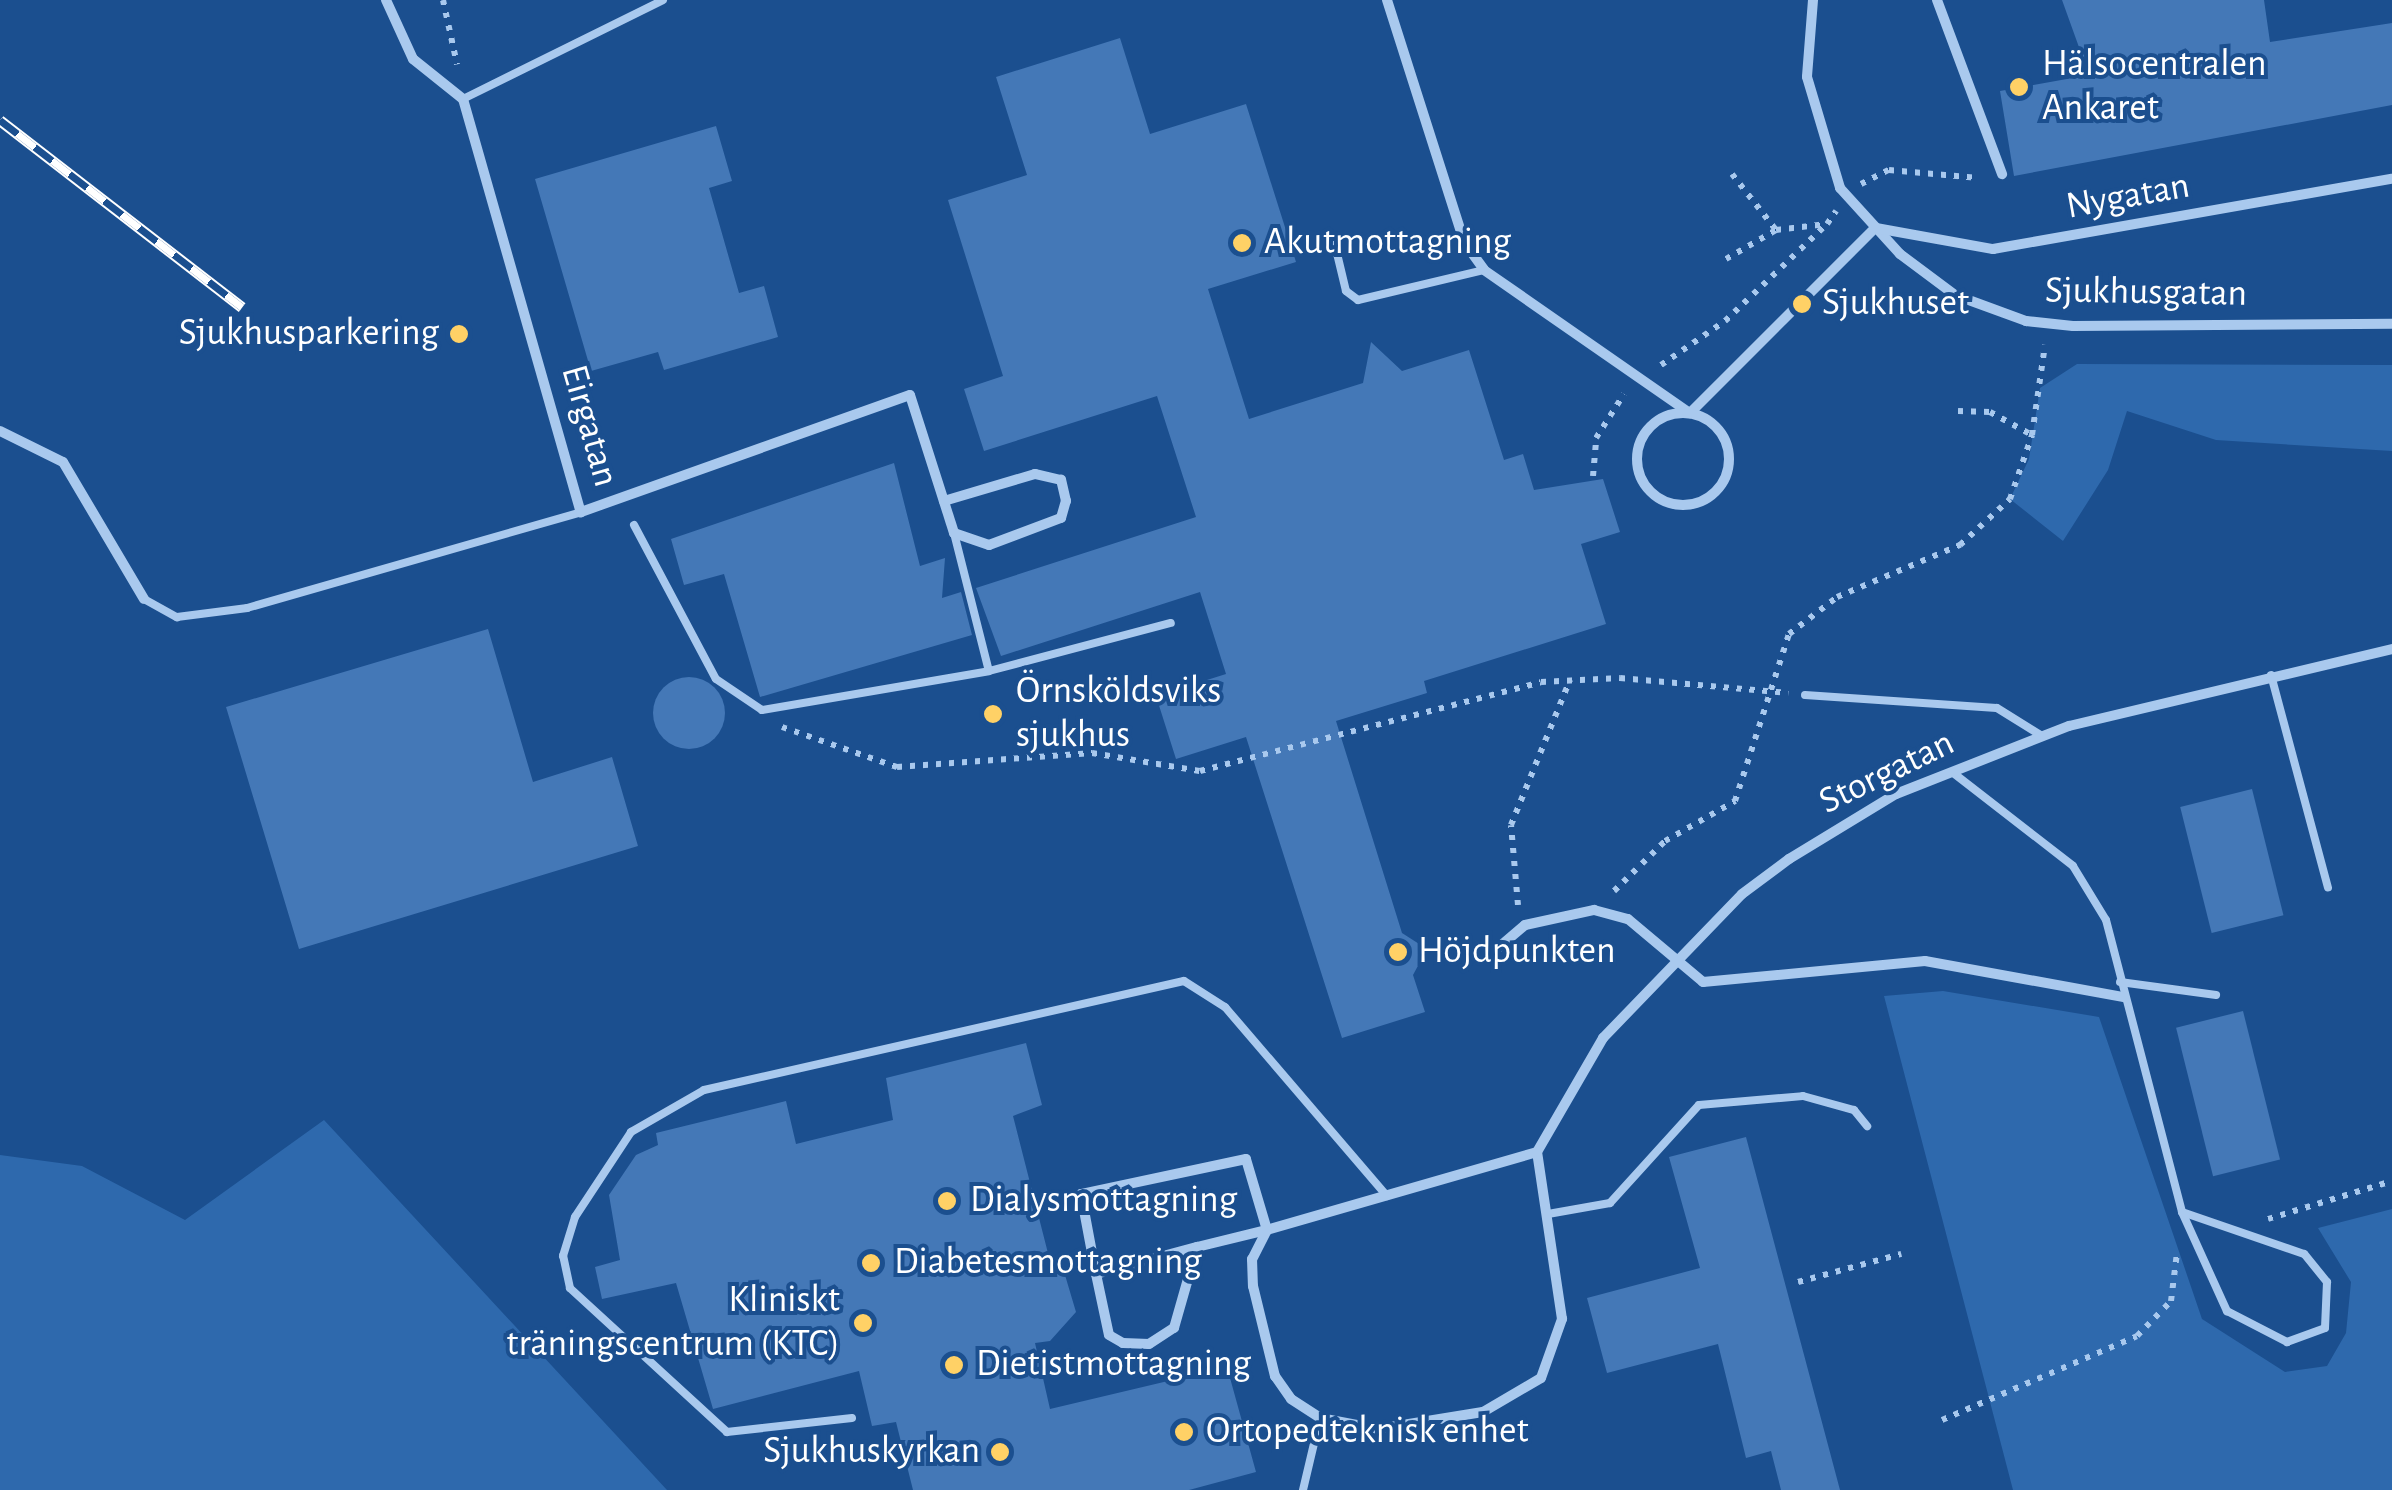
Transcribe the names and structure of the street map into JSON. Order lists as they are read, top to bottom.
{
  "streets": {
    "street": [
      "Nygatan",
      "Sjukhusgatan",
      "Eirgatan",
      "Storgatan"
    ]
  },
  "crossings": [
    ["Nygatan", "Sjukhusgatan"]
  ],
  "places": [
    "Hälsocentralen Ankaret",
    "Akutmottagning",
    "Sjukhuset",
    "Sjukhusparkering",
    "Örnsköldsviks sjukhus",
    "Höjdpunkten",
    "Dialysmottagning",
    "Diabetesmottagning",
    "Kliniskt träningscentrum (KTC)",
    "Dietistmottagning",
    "Ortopedteknisk enhet",
    "Sjukhuskyrkan"
  ]
}
